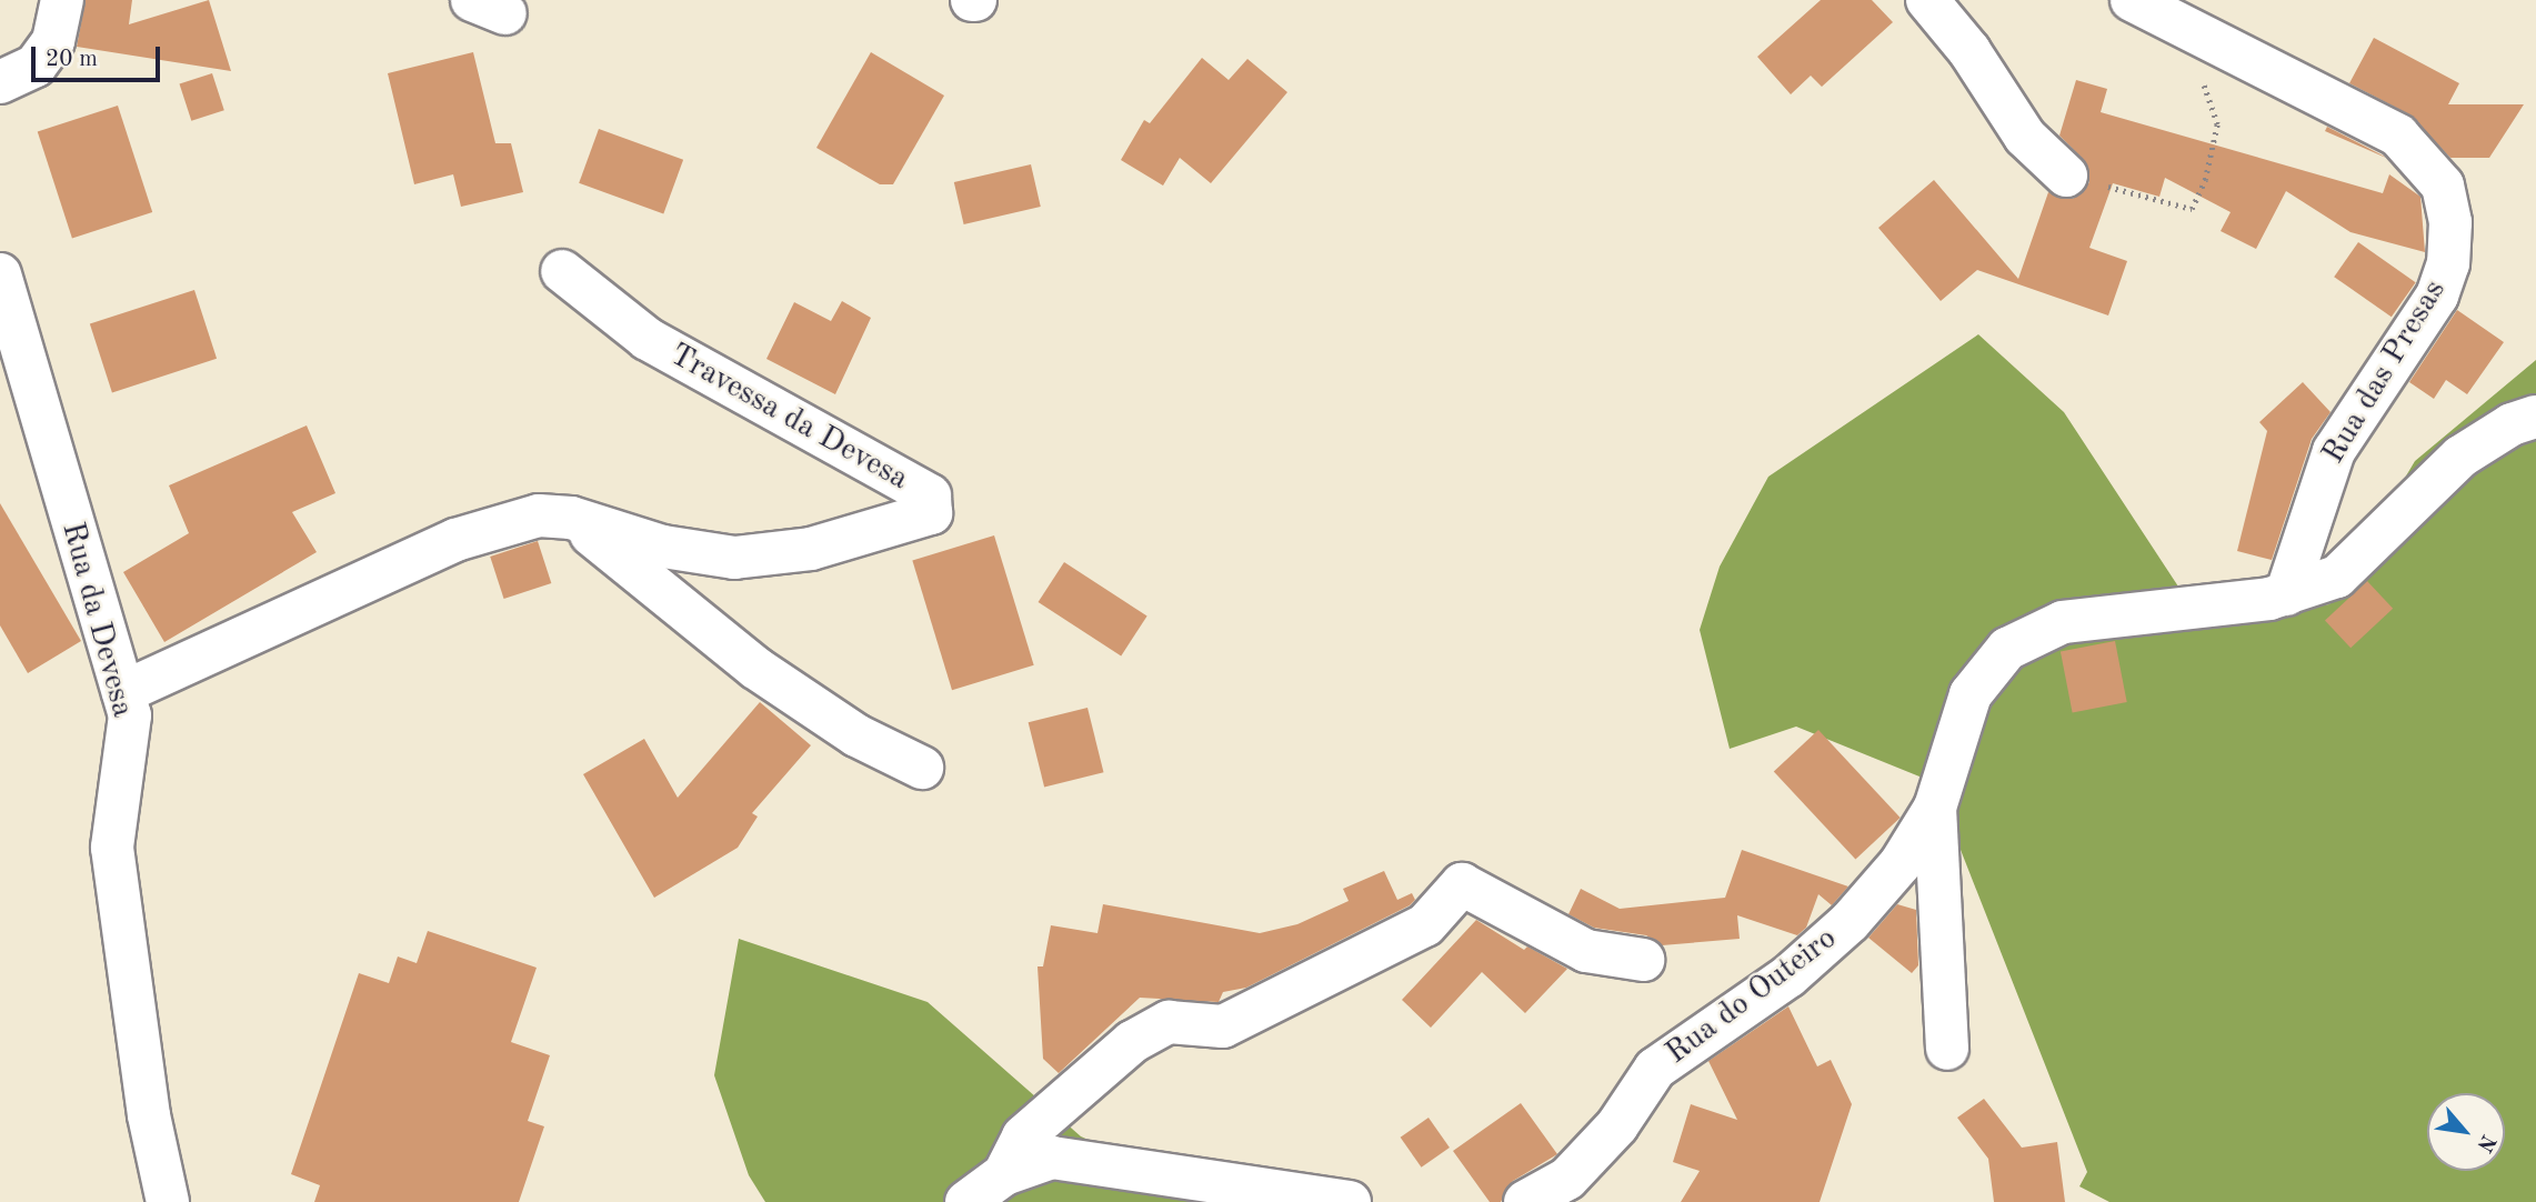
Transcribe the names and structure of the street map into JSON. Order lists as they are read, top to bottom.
{
  "streets": {
    "street": [
      "Rua das Presas",
      "Travessa da Devesa",
      "Rua da Devesa",
      "Rua do Outeiro"
    ]
  },
  "crossings": [
    ["Rua das Presas", "Rua do Outeiro"],
    ["Travessa da Devesa", "Rua da Devesa"]
  ],
  "scale_bar": "20 m",
  "north": "bottom right"
}
